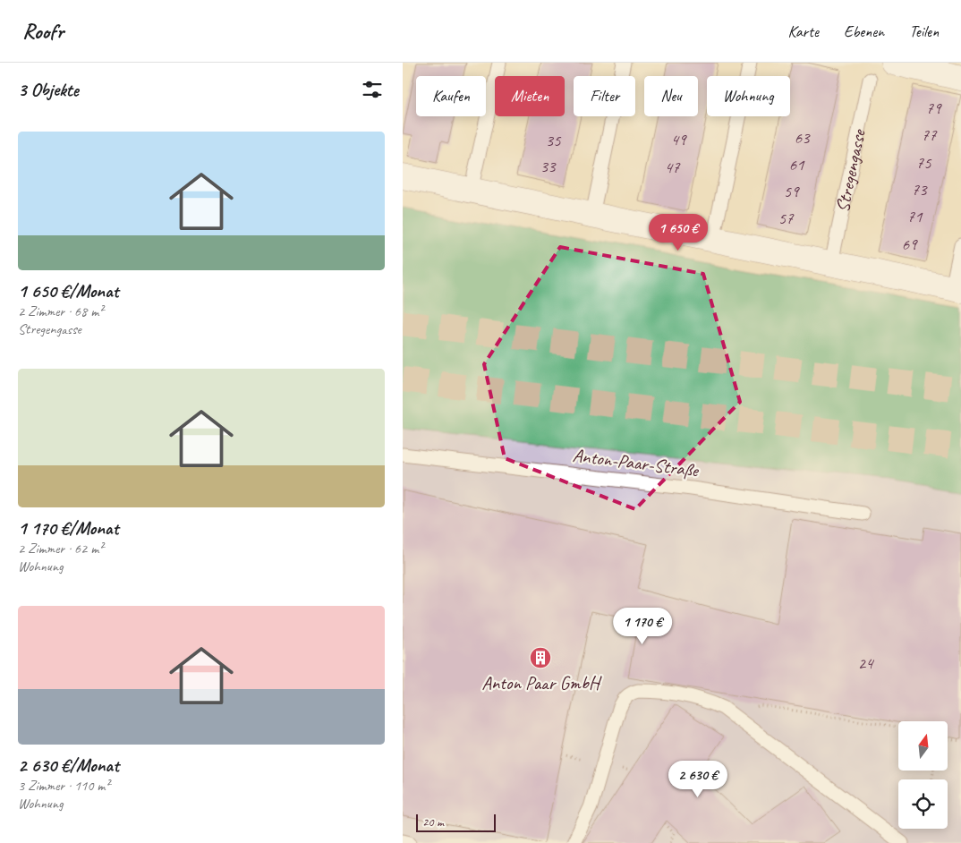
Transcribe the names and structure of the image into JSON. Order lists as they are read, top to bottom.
{
  "streets": {
    "lane": ["Stregengasse", "Anton-Paar-Straße"]
  },
  "places": {
    "building": ["Anton Paar GmbH"]
  },
  "house_numbers": [
    "79",
    "77",
    "63",
    "49",
    "35",
    "75",
    "61",
    "33",
    "47",
    "73",
    "59",
    "71",
    "57",
    "69",
    "24"
  ],
  "scale_bar": "20 m",
  "north": "top",
  "page": {
    "header": "Roofr",
    "nav": ["Karte", "Ebenen", "Teilen"],
    "heading": "3 Objekte",
    "chip": [
      "Kaufen",
      "Mieten",
      "Filter",
      "Neu",
      "Wohnung"
    ],
    "list": [
      {
        "name": "1 650 €/Monat",
        "note": "2 Zimmer · 68 m² · Stregengasse"
      },
      {
        "name": "1 170 €/Monat",
        "note": "2 Zimmer · 62 m² · Wohnung"
      },
      {
        "name": "2 630 €/Monat",
        "note": "3 Zimmer · 110 m² · Wohnung"
      }
    ],
    "price": ["1 650 €", "1 170 €", "2 630 €"],
    "scale": "20 m"
  }
}
